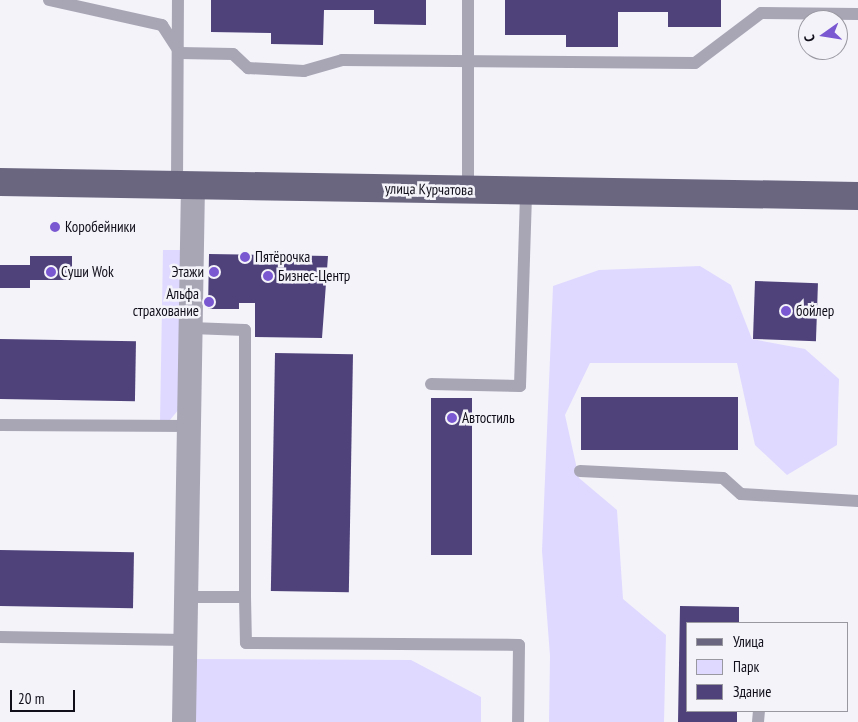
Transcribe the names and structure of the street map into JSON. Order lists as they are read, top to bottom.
{
  "streets": {
    "main road": ["улица Курчатова"]
  },
  "places": [
    "Коробейники",
    "Пятёрочка",
    "Суши Wok",
    "Этажи",
    "Бизнес-Центр",
    "Альфа страхование",
    "бойлер",
    "Автостиль"
  ],
  "legend": ["Улица", "Парк", "Здание"],
  "scale_bar": "20 m",
  "north": "left"
}
